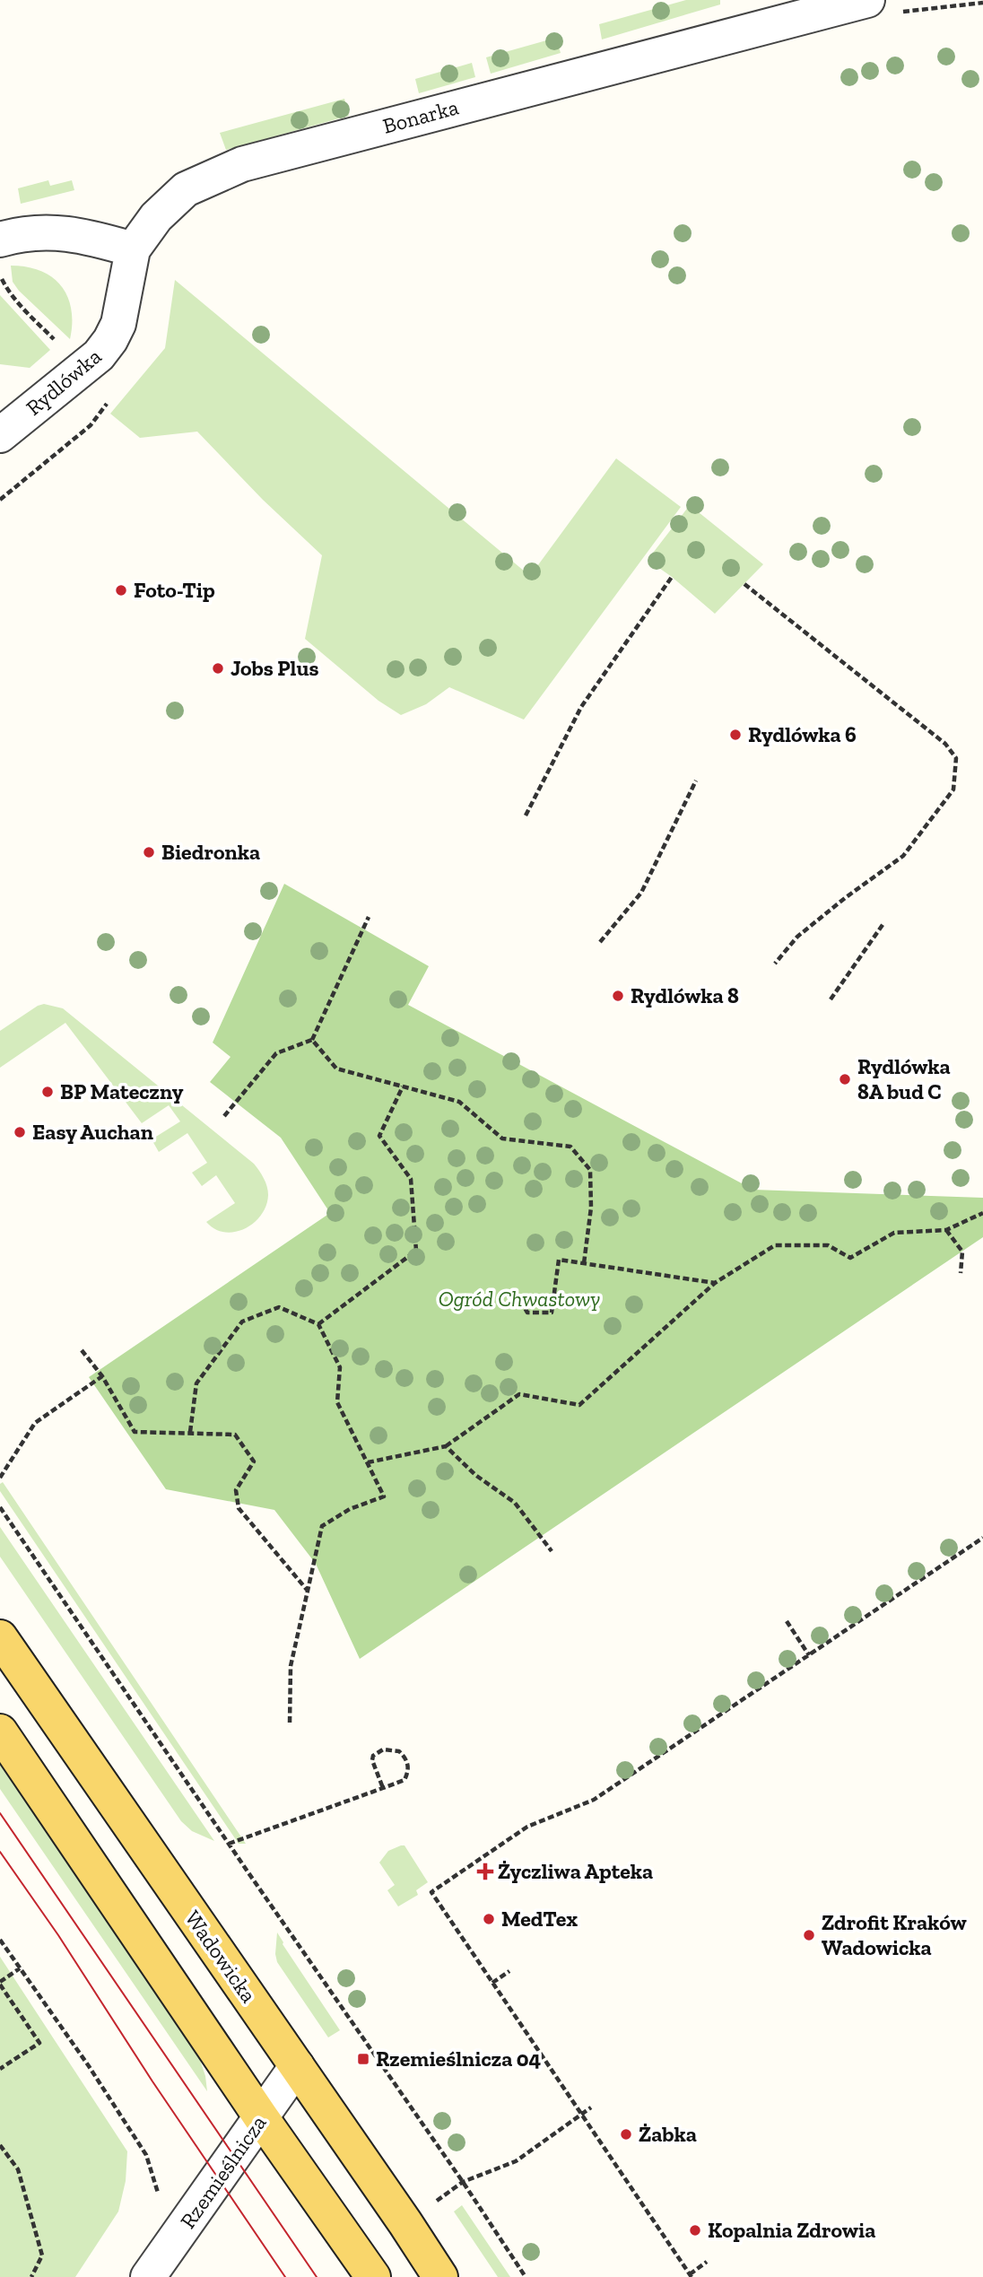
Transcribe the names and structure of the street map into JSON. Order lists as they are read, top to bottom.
{
  "streets": {
    "main road": ["Wadowicka"],
    "street": ["Bonarka", "Rydlówka", "Rzemieślnicza"]
  },
  "crossings": [
    ["Bonarka", "Rydlówka"],
    ["Wadowicka", "Rzemieślnicza"]
  ],
  "parks": ["Ogród Chwastowy"],
  "places": {
    "other": [
      "Foto-Tip",
      "Jobs Plus",
      "Rydlówka 6",
      "Biedronka",
      "Rydlówka 8",
      "Rydlówka 8A bud C",
      "BP Mateczny",
      "Easy Auchan",
      "MedTex",
      "Zdrofit Kraków Wadowicka",
      "Żabka",
      "Kopalnia Zdrowia"
    ],
    "health": ["Życzliwa Apteka"],
    "transit": ["Rzemieślnicza 04"]
  }
}
